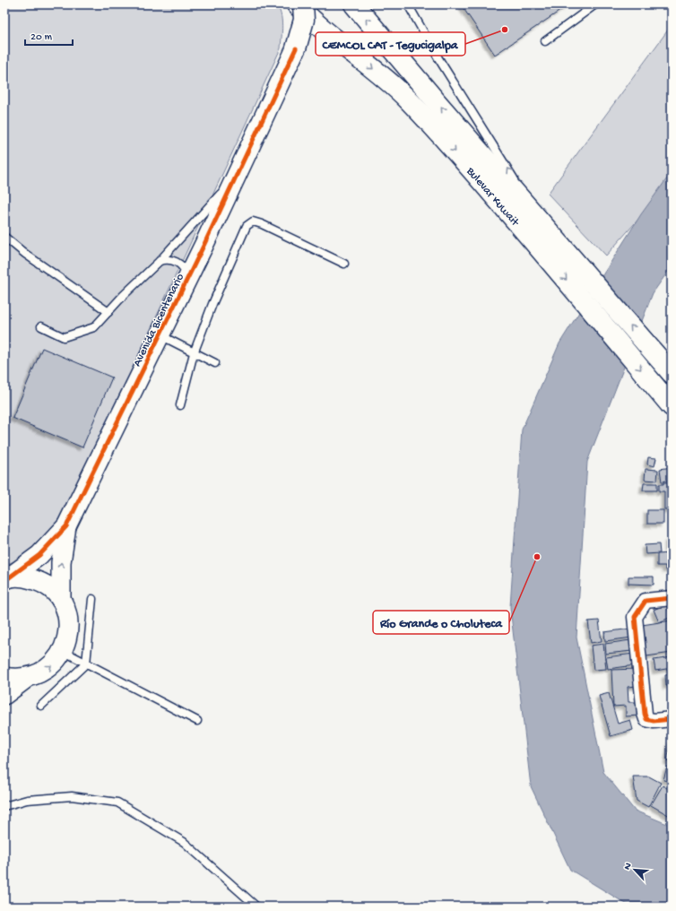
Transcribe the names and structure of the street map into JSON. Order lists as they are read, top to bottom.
{
  "streets": {
    "main road": ["Bulevar Kuwait"],
    "street": ["Avenida Bicentenario"]
  },
  "places": ["CEMCOL CAT - Tegucigalpa", "Río Grande o Choluteca"],
  "scale_bar": "20 m",
  "north": "top left"
}
